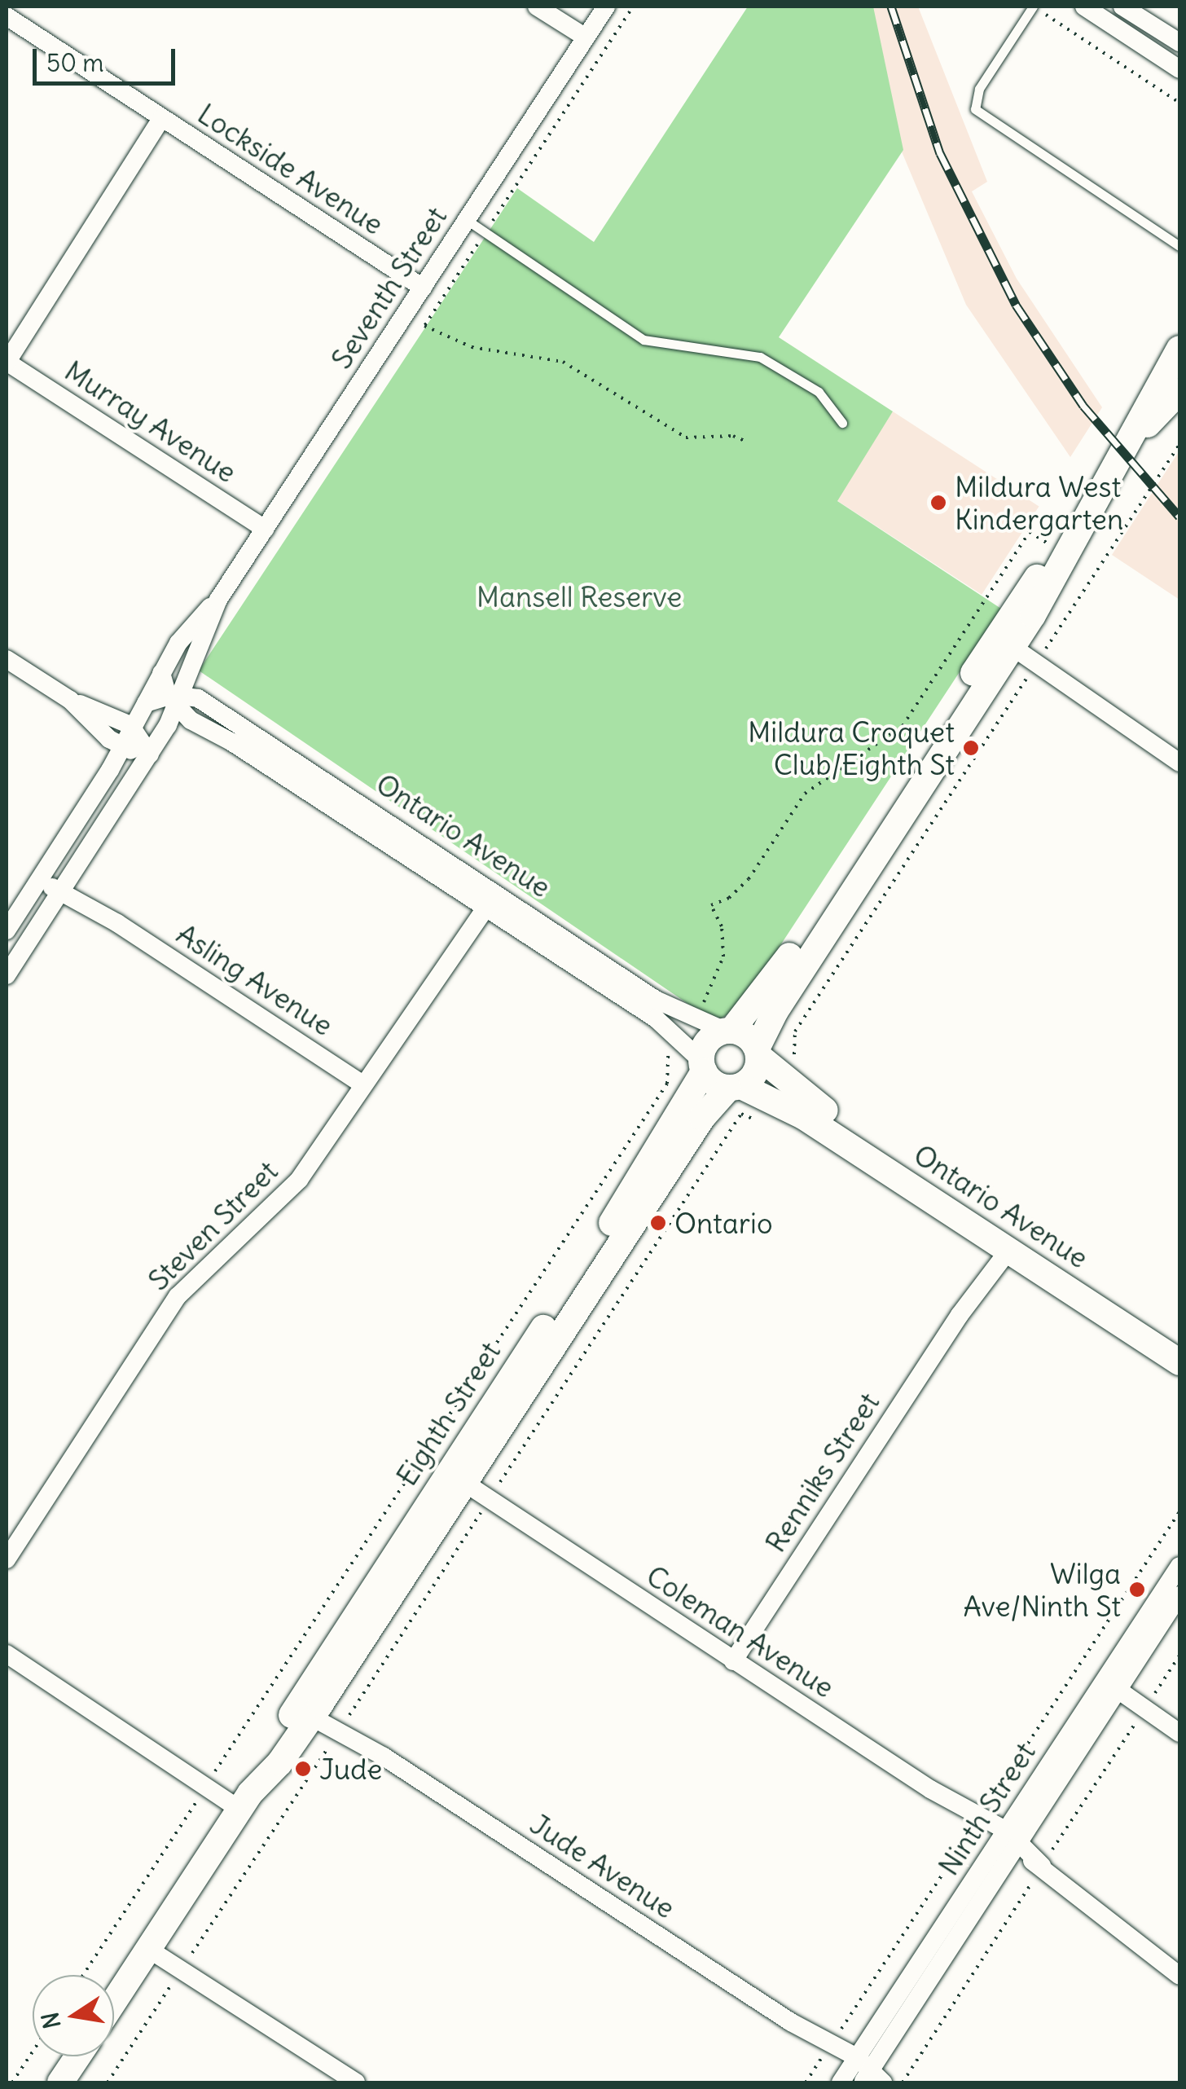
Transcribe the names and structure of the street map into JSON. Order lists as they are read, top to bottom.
{
  "streets": {
    "street": [
      "Lockside Avenue",
      "Seventh Street",
      "Murray Avenue",
      "Ontario Avenue",
      "Asling Avenue",
      "Steven Street",
      "Eighth Street",
      "Renniks Street",
      "Coleman Avenue",
      "Ninth Street",
      "Jude Avenue"
    ]
  },
  "crossings": [
    ["Lockside Avenue", "Seventh Street"],
    ["Seventh Street", "Murray Avenue"],
    ["Seventh Street", "Ontario Avenue"],
    ["Seventh Street", "Asling Avenue"],
    ["Ontario Avenue", "Steven Street"],
    ["Ontario Avenue", "Eighth Street"],
    ["Ontario Avenue", "Renniks Street"],
    ["Asling Avenue", "Steven Street"],
    ["Eighth Street", "Coleman Avenue"],
    ["Eighth Street", "Jude Avenue"],
    ["Renniks Street", "Coleman Avenue"],
    ["Coleman Avenue", "Ninth Street"],
    ["Ninth Street", "Jude Avenue"]
  ],
  "parks": ["Mansell Reserve"],
  "places": [
    "Mildura West Kindergarten",
    "Mildura Croquet Club/Eighth St",
    "Ontario",
    "Wilga Ave/Ninth St",
    "Jude"
  ],
  "scale_bar": "50 m",
  "north": "left"
}
